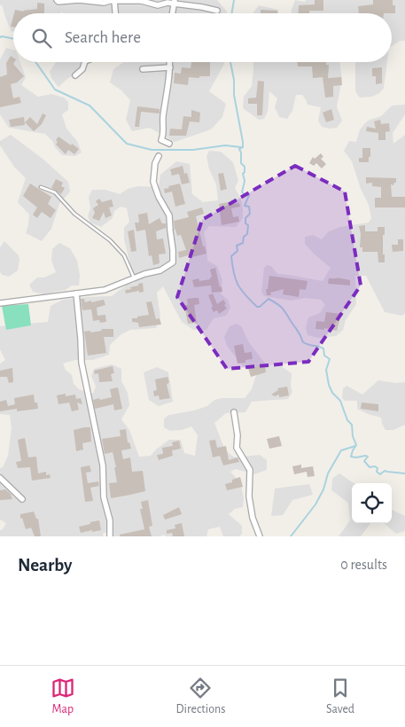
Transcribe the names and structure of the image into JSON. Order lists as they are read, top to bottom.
{
  "page": {
    "search": "Search here",
    "heading": ["Nearby", "0 results"],
    "nav": ["Map", "Directions", "Saved"]
  }
}
